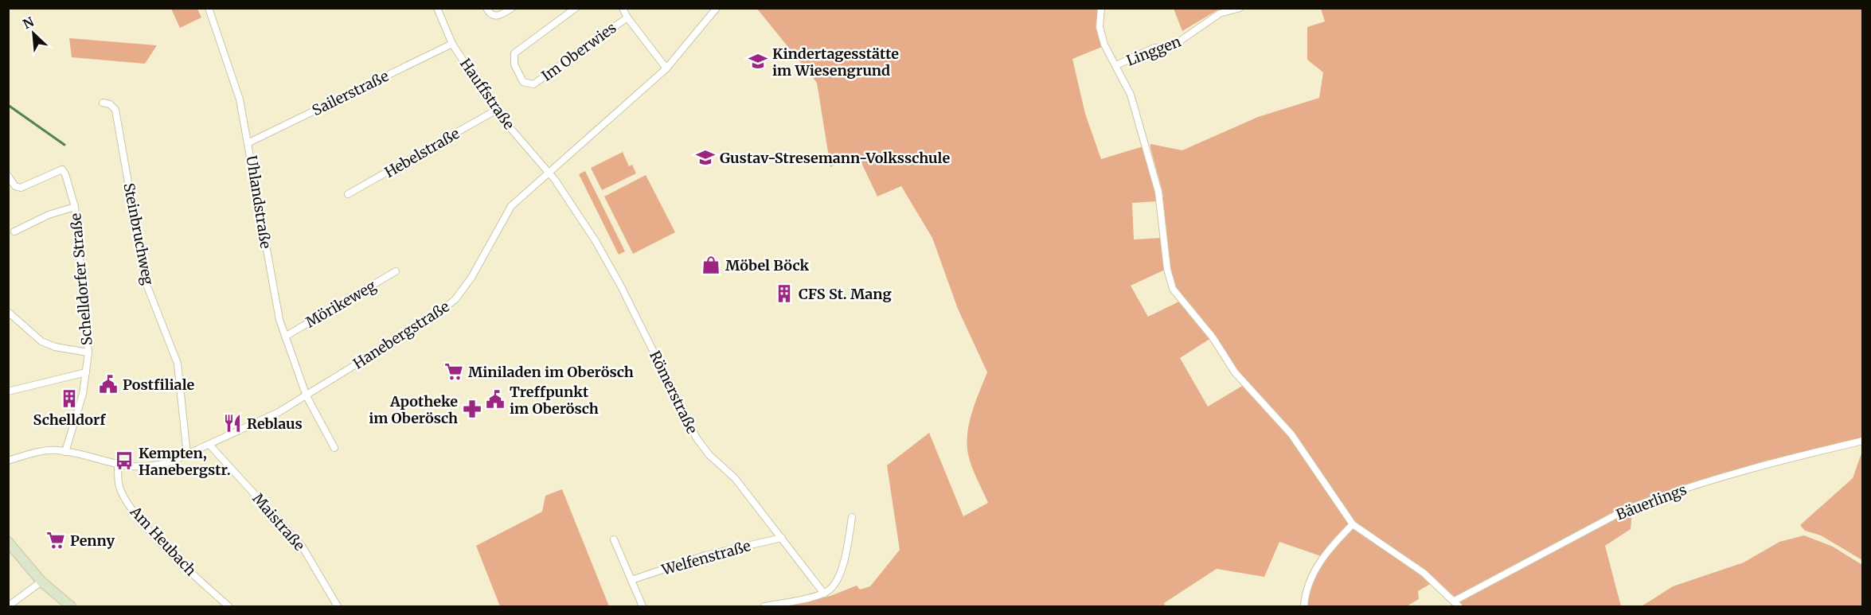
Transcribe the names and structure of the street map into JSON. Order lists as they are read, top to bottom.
{
  "streets": {
    "street": [
      "Linggen",
      "Im Oberwies",
      "Sailerstraße",
      "Hauffstraße",
      "Hebelstraße",
      "Uhlandstraße",
      "Steinbruchweg",
      "Schelldorfer Straße",
      "Mörikeweg",
      "Hanebergstraße",
      "Römerstraße",
      "Bäuerlings",
      "Maistraße",
      "Am Heubach",
      "Welfenstraße"
    ]
  },
  "crossings": [
    ["Im Oberwies", "Hanebergstraße"],
    ["Sailerstraße", "Hauffstraße"],
    ["Sailerstraße", "Uhlandstraße"],
    ["Hauffstraße", "Hebelstraße"],
    ["Hauffstraße", "Hanebergstraße"],
    ["Hauffstraße", "Römerstraße"],
    ["Uhlandstraße", "Mörikeweg"],
    ["Uhlandstraße", "Hanebergstraße"],
    ["Steinbruchweg", "Hanebergstraße"],
    ["Schelldorfer Straße", "Hanebergstraße"],
    ["Hanebergstraße", "Römerstraße"],
    ["Hanebergstraße", "Maistraße"],
    ["Hanebergstraße", "Am Heubach"],
    ["Römerstraße", "Welfenstraße"]
  ],
  "places": {
    "school or university": ["Kindertagesstätte im Wiesengrund", "Gustav-Stresemann-Volksschule"],
    "shop": ["Möbel Böck"],
    "building": ["CFS St. Mang", "Schelldorf"],
    "supermarket": ["Miniladen im Oberösch", "Penny"],
    "public building": ["Postfiliale", "Treffpunkt im Oberösch"],
    "pharmacy": ["Apotheke im Oberösch"],
    "restaurant": ["Reblaus"],
    "bus stop": ["Kempten, Hanebergstr."]
  },
  "north": "top left"
}
